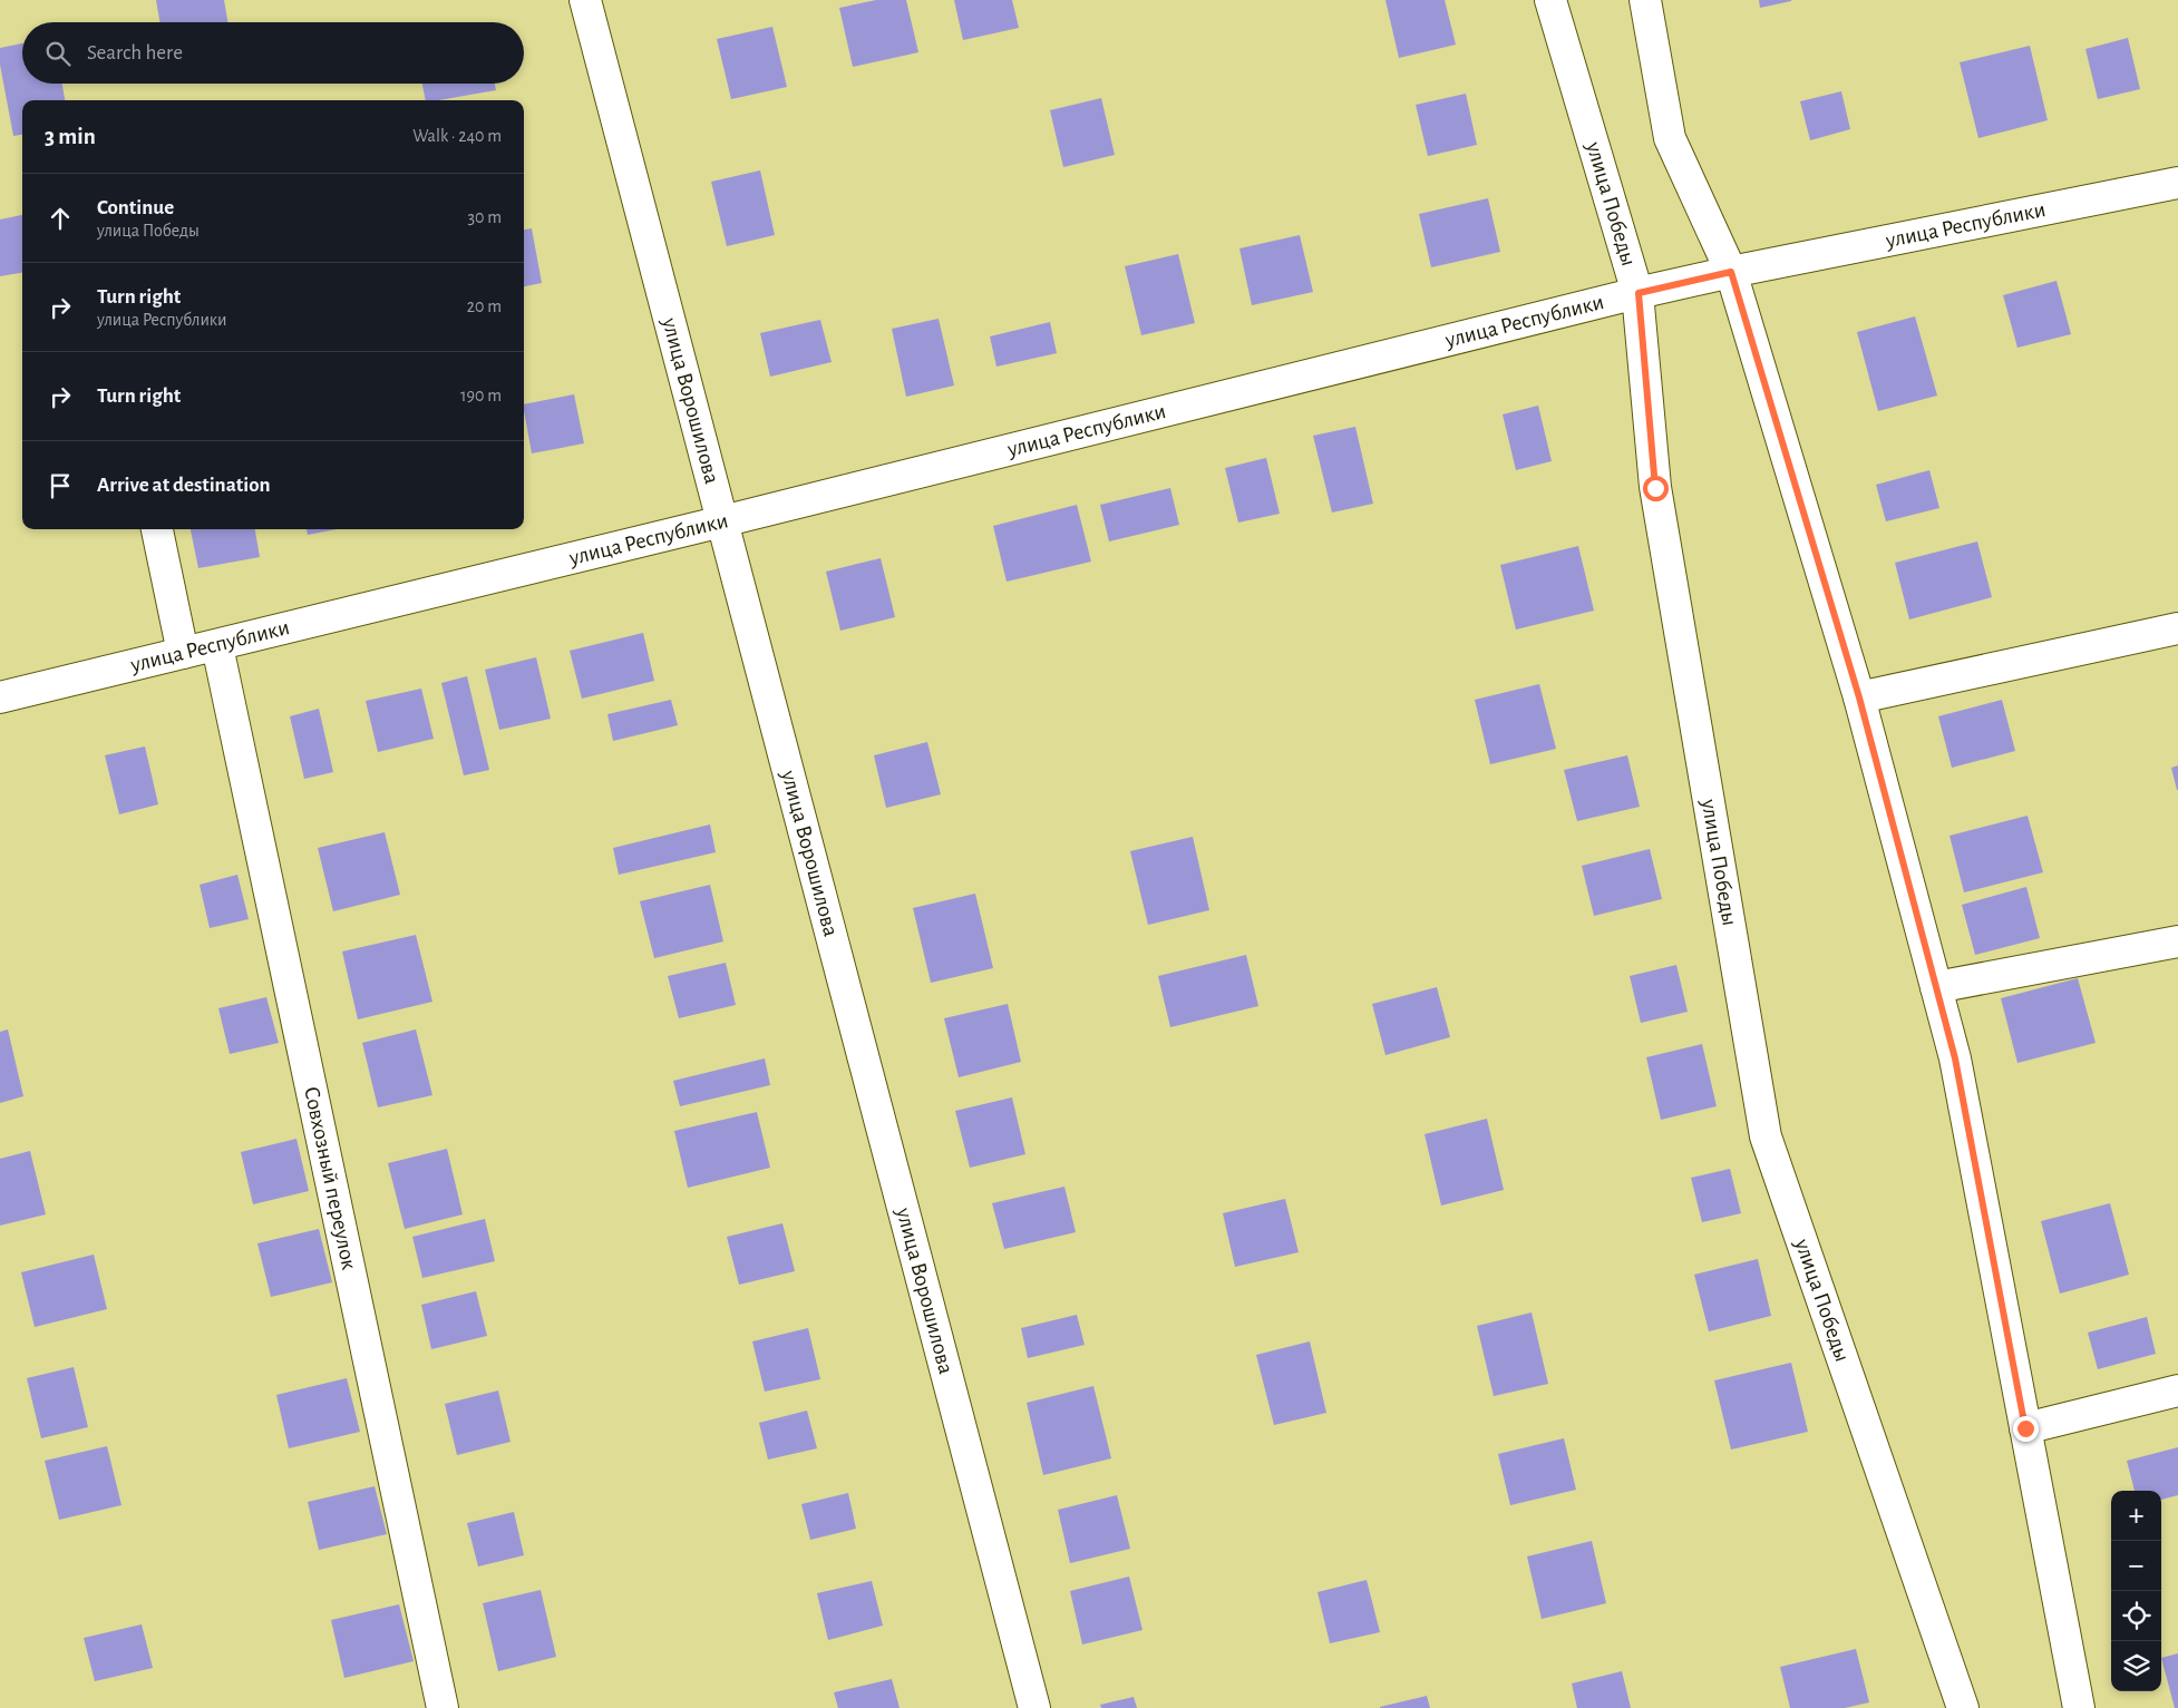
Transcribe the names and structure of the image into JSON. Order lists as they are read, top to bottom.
{
  "streets": {
    "street": [
      "улица Победы",
      "улица Республики",
      "улица Ворошилова",
      "Совхозный переулок"
    ]
  },
  "crossings": [
    ["улица Победы", "улица Республики"],
    ["улица Республики", "улица Ворошилова"],
    ["улица Республики", "Совхозный переулок"]
  ],
  "page": {
    "search": "Search here",
    "heading": ["3 min", "Walk · 240 m"],
    "list": [
      ["Continue", "улица Победы", "30 m"],
      ["Turn right", "улица Республики", "20 m"],
      ["Turn right", "190 m"],
      "Arrive at destination"
    ],
    "map_buttons": ["+", "−"]
  }
}
